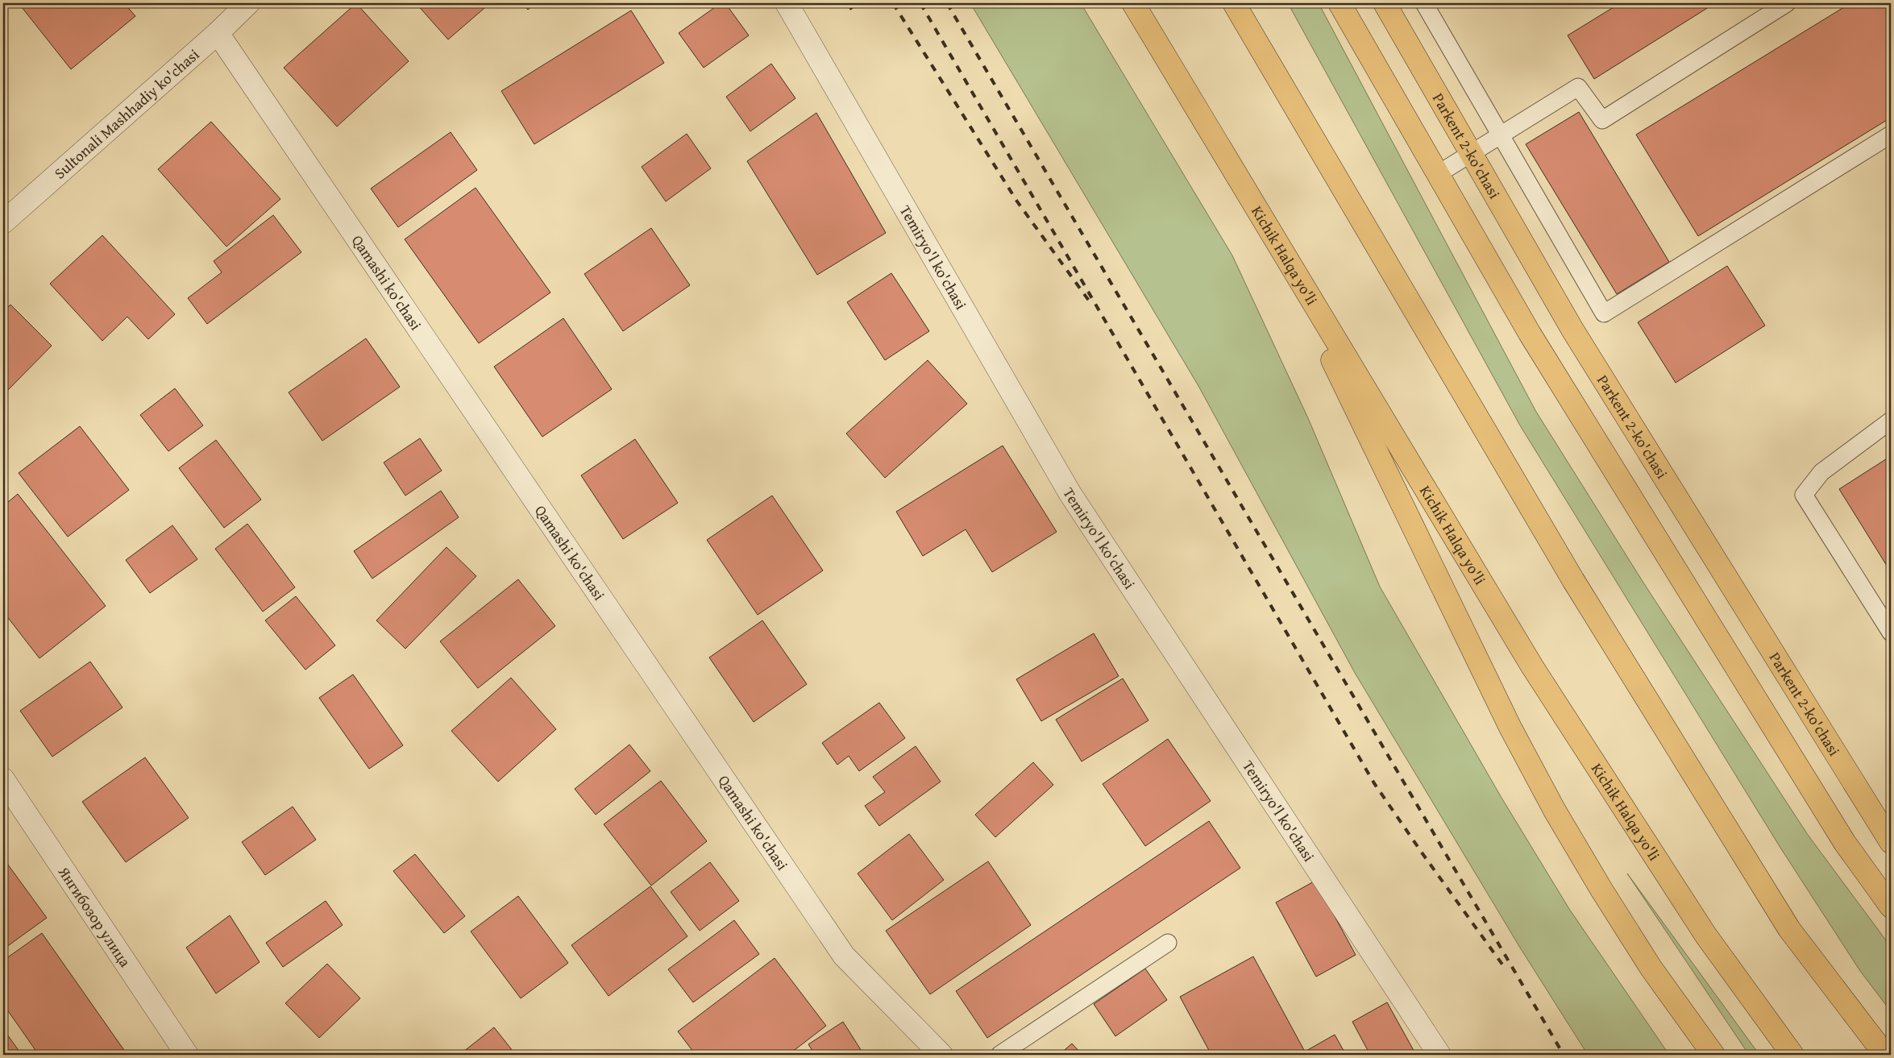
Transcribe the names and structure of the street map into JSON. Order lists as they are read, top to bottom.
{
  "streets": {
    "main road": ["Parkent 2-ko'chasi", "Kichik Halqa yo'li"],
    "street": [
      "Sultonali Mashhadiy ko'chasi",
      "Temiryo'l ko'chasi",
      "Qamashi ko'chasi",
      "Янгибозор улица"
    ]
  },
  "crossings": [
    ["Sultonali Mashhadiy ko'chasi", "Qamashi ko'chasi"]
  ]
}
